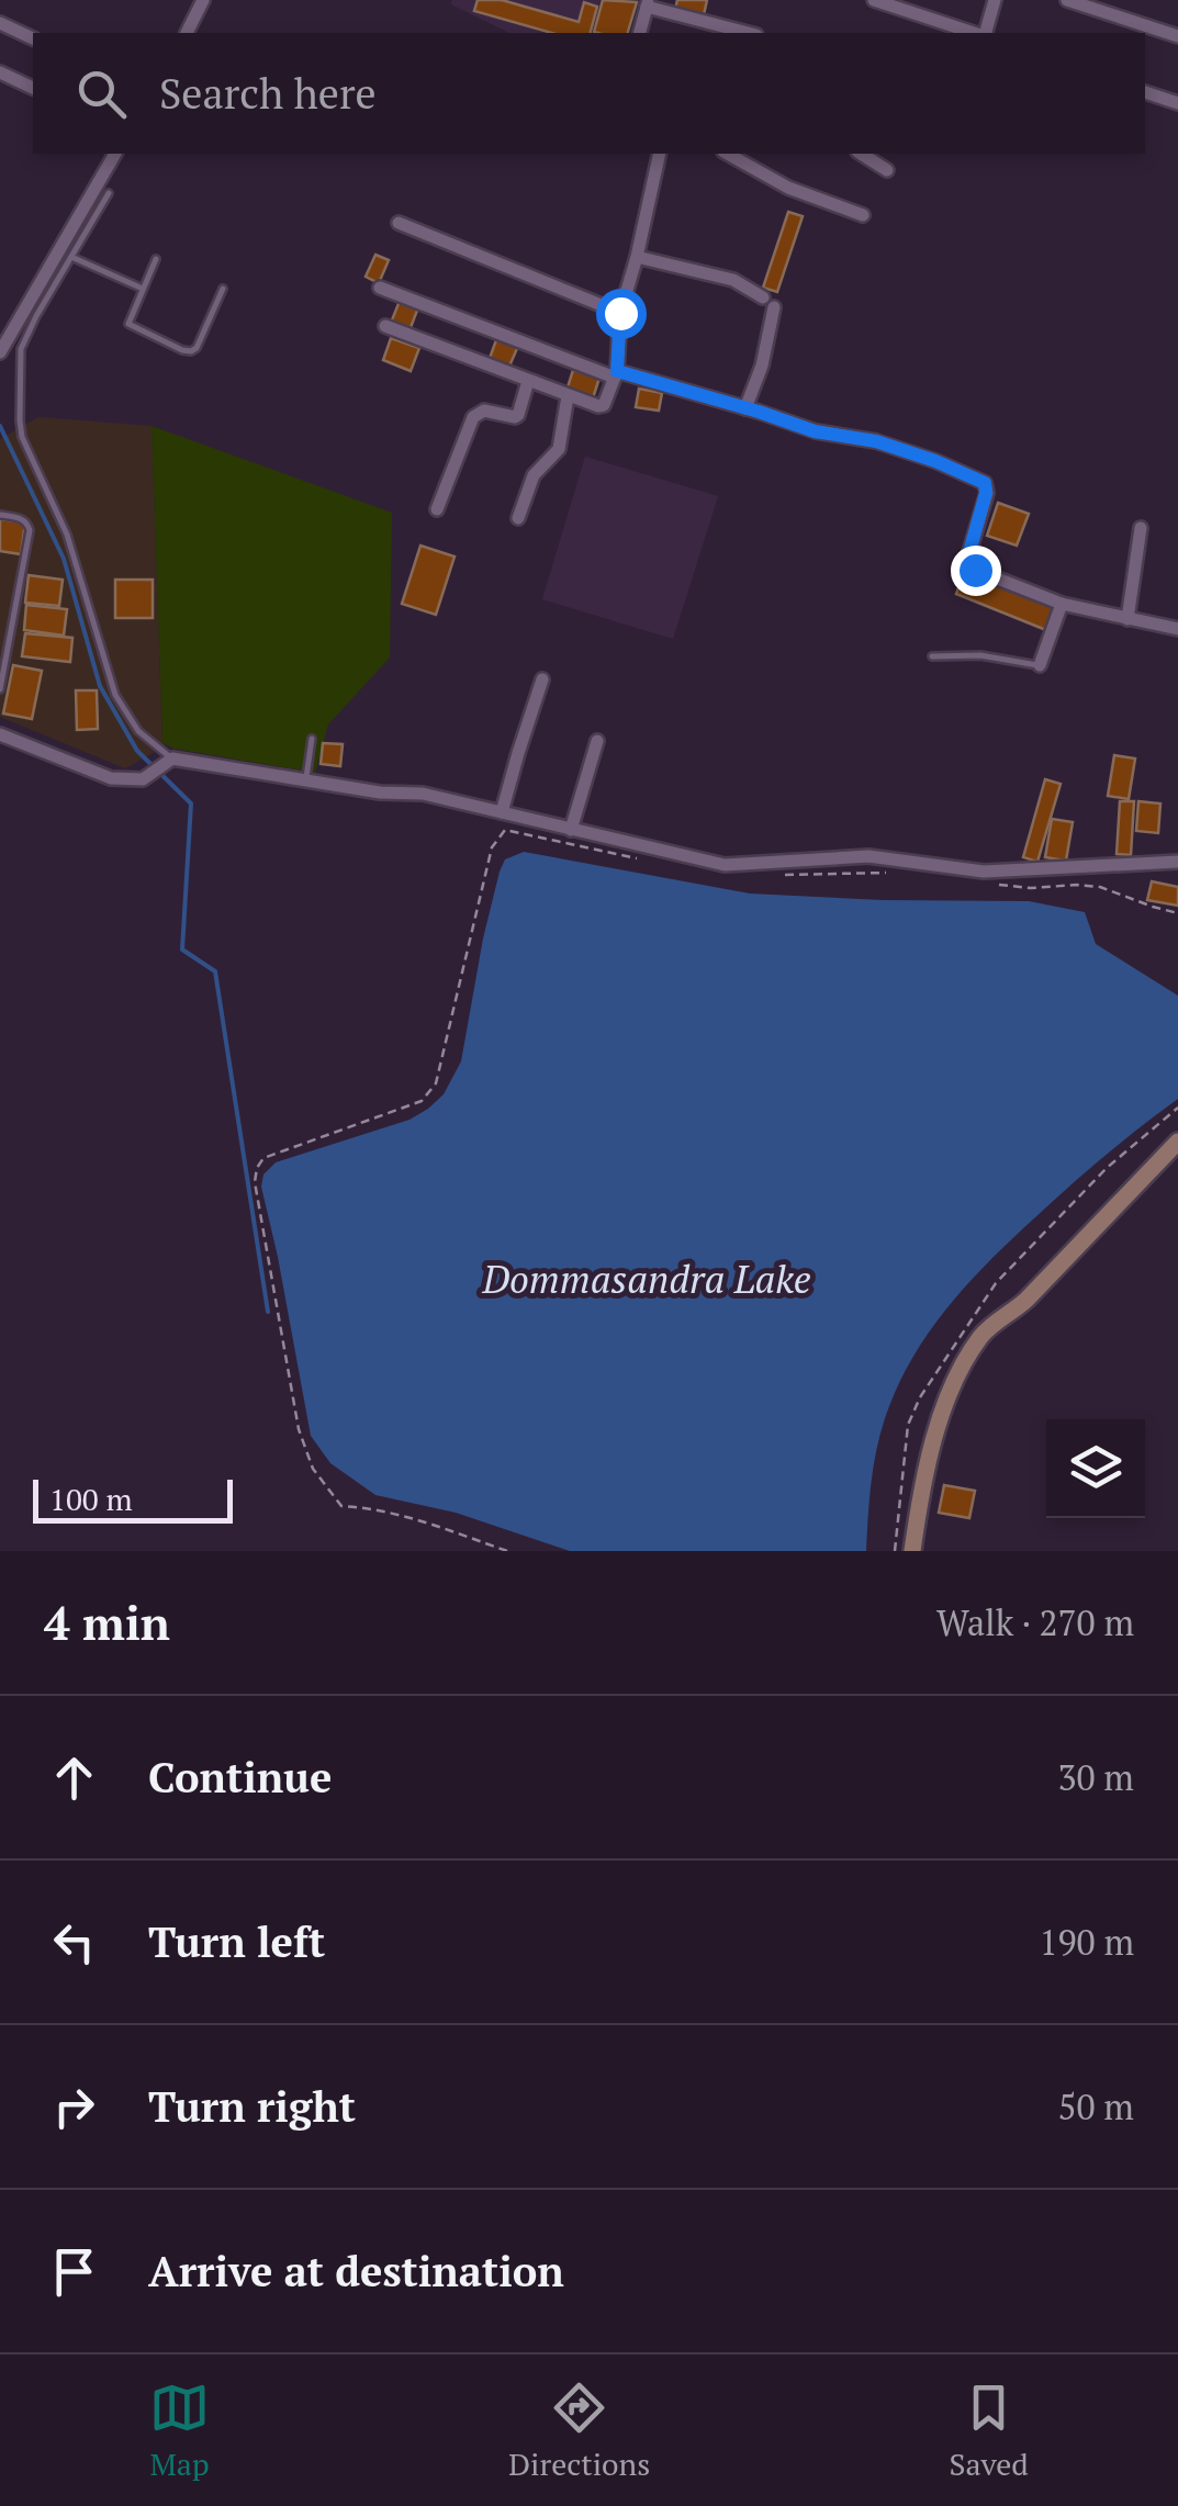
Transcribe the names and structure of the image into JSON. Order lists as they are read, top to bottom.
{
  "water": ["Dommasandra Lake"],
  "scale_bar": "100 m",
  "page": {
    "search": "Search here",
    "scale": "100 m",
    "heading": ["4 min", "Walk · 270 m"],
    "list": [
      ["Continue", "30 m"],
      ["Turn left", "190 m"],
      ["Turn right", "50 m"],
      "Arrive at destination"
    ],
    "nav": ["Map", "Directions", "Saved"]
  }
}
